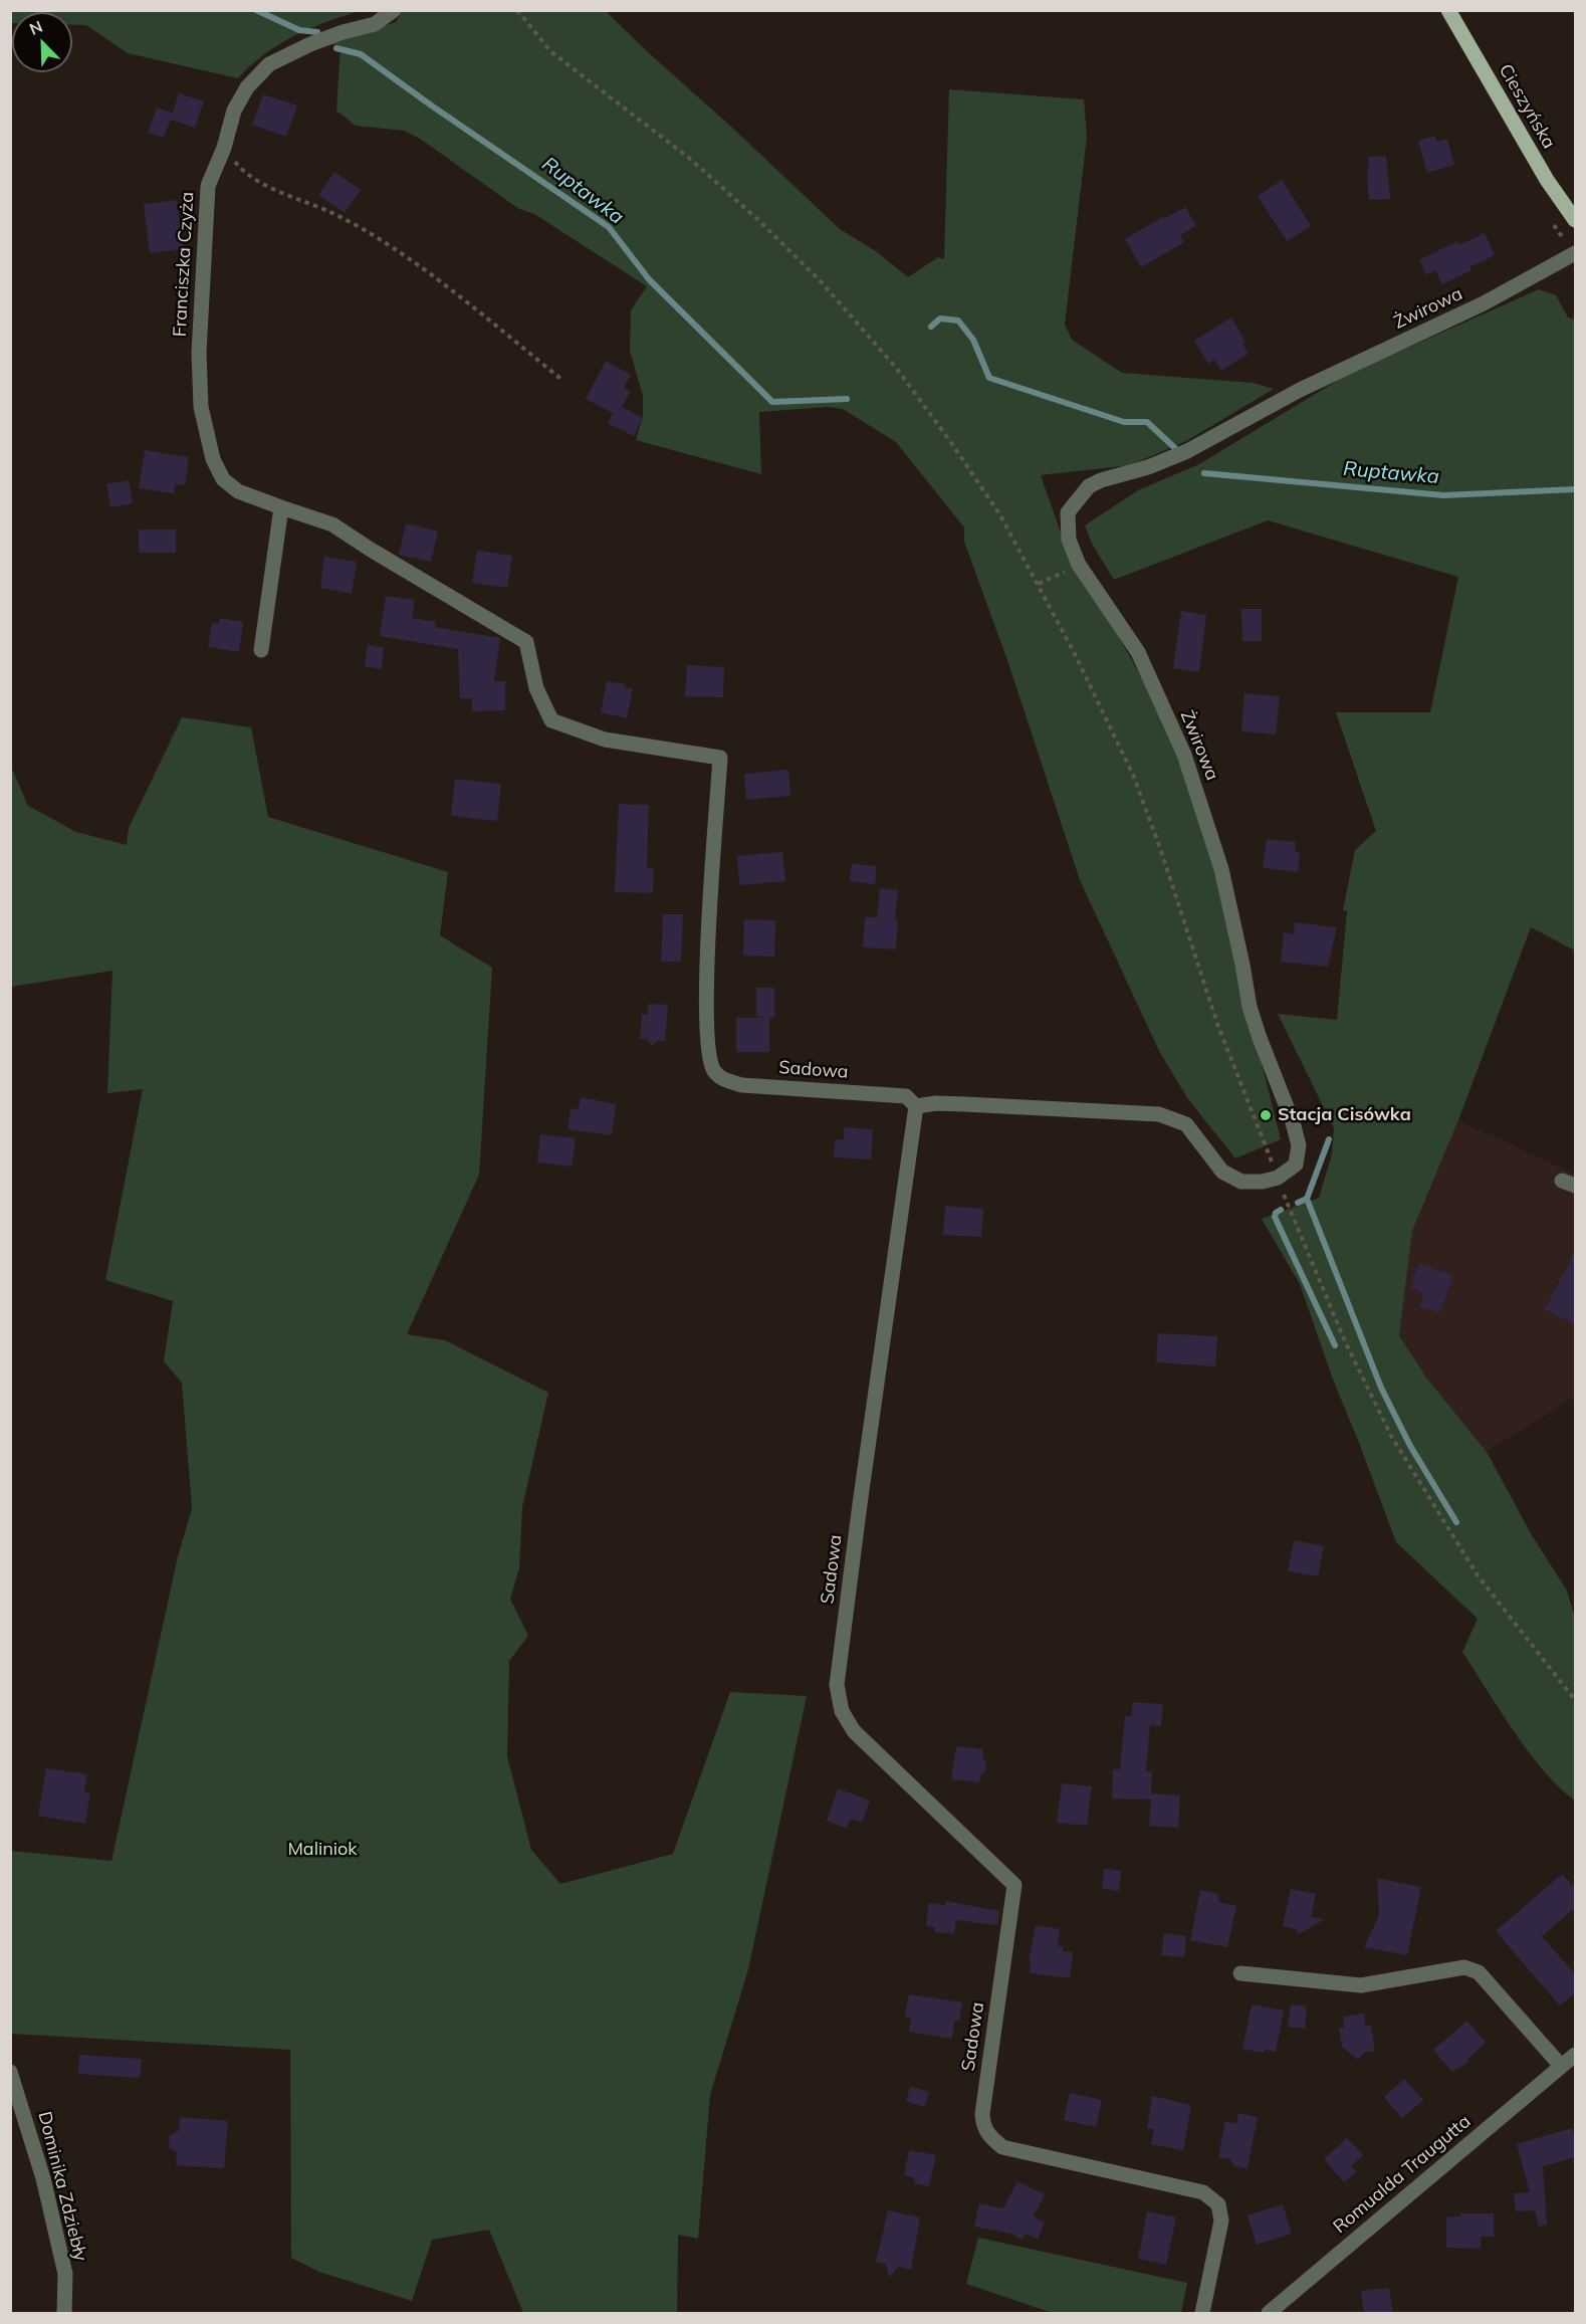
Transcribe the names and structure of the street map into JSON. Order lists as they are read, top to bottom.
{
  "streets": {
    "main road": ["Cieszyńska"],
    "street": [
      "Franciszka Czyża",
      "Żwirowa",
      "Sadowa",
      "Romualda Traugutta",
      "Dominika Zdziebły"
    ]
  },
  "crossings": [
    ["Franciszka Czyża", "Sadowa"]
  ],
  "water": ["Ruptawka"],
  "parks": ["Maliniok"],
  "places": ["Stacja Cisówka"],
  "north": "top left"
}
